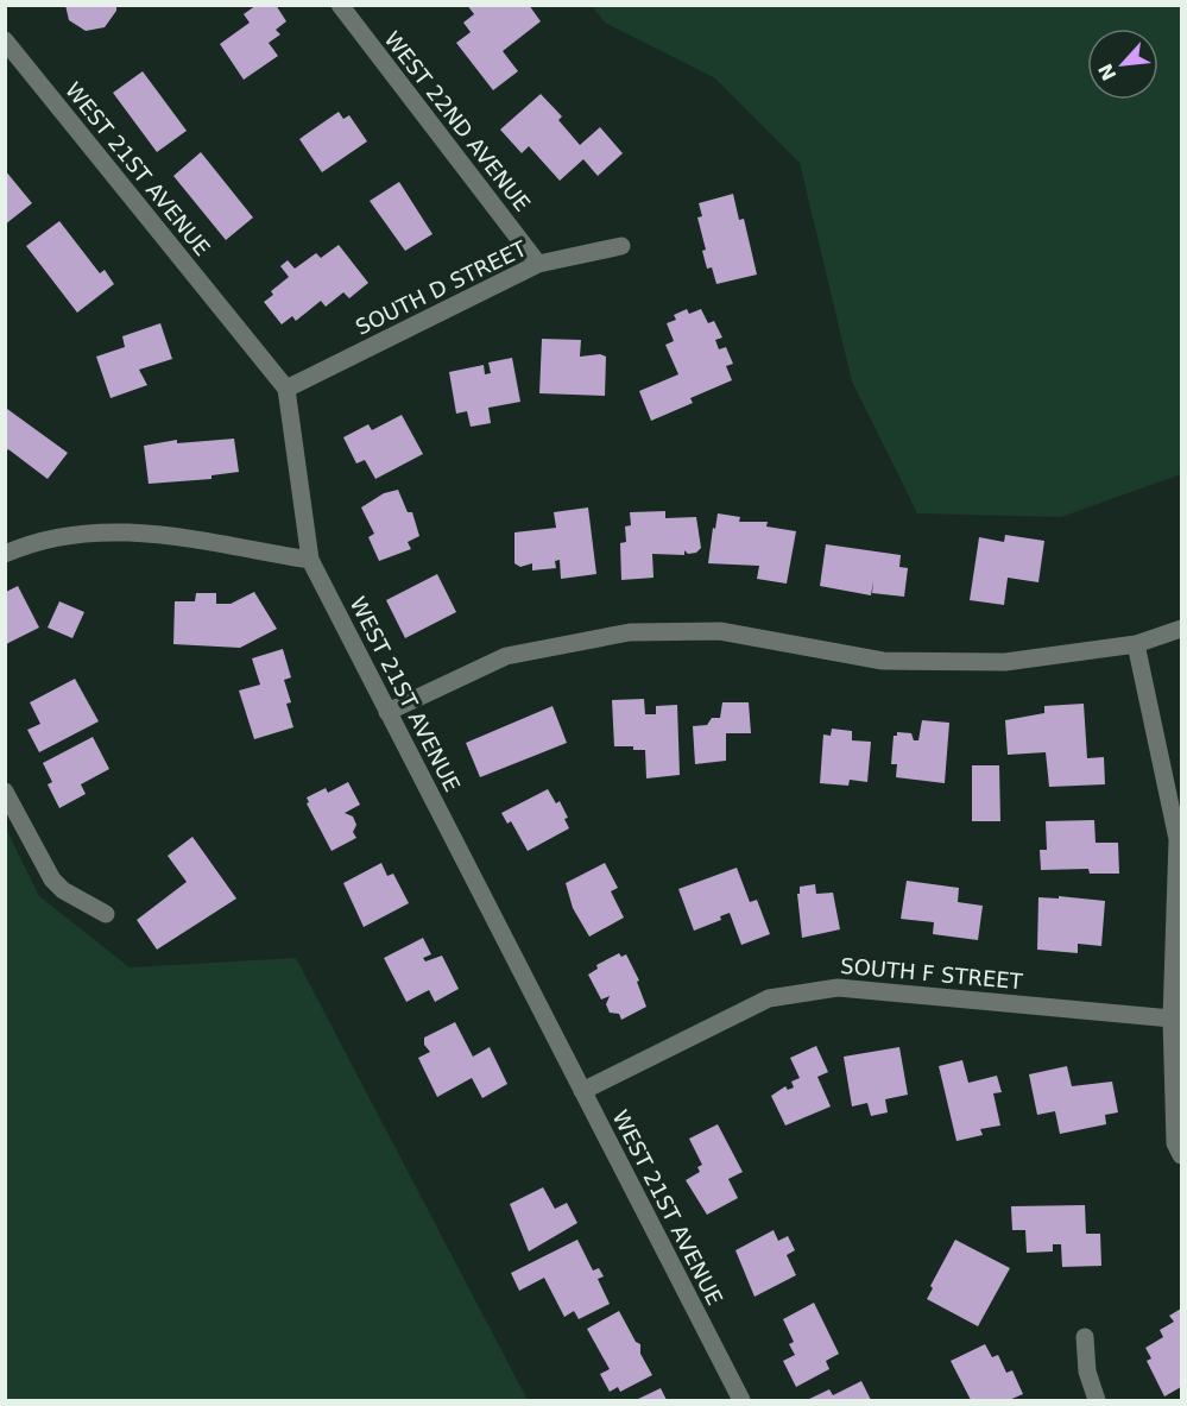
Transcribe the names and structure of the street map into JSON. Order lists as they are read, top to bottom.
{
  "streets": {
    "street": [
      "WEST 22ND AVENUE",
      "WEST 21ST AVENUE",
      "SOUTH D STREET",
      "SOUTH F STREET"
    ]
  },
  "crossings": [
    ["WEST 22ND AVENUE", "SOUTH D STREET"],
    ["WEST 21ST AVENUE", "SOUTH D STREET"],
    ["WEST 21ST AVENUE", "SOUTH F STREET"]
  ],
  "north": "bottom left"
}
